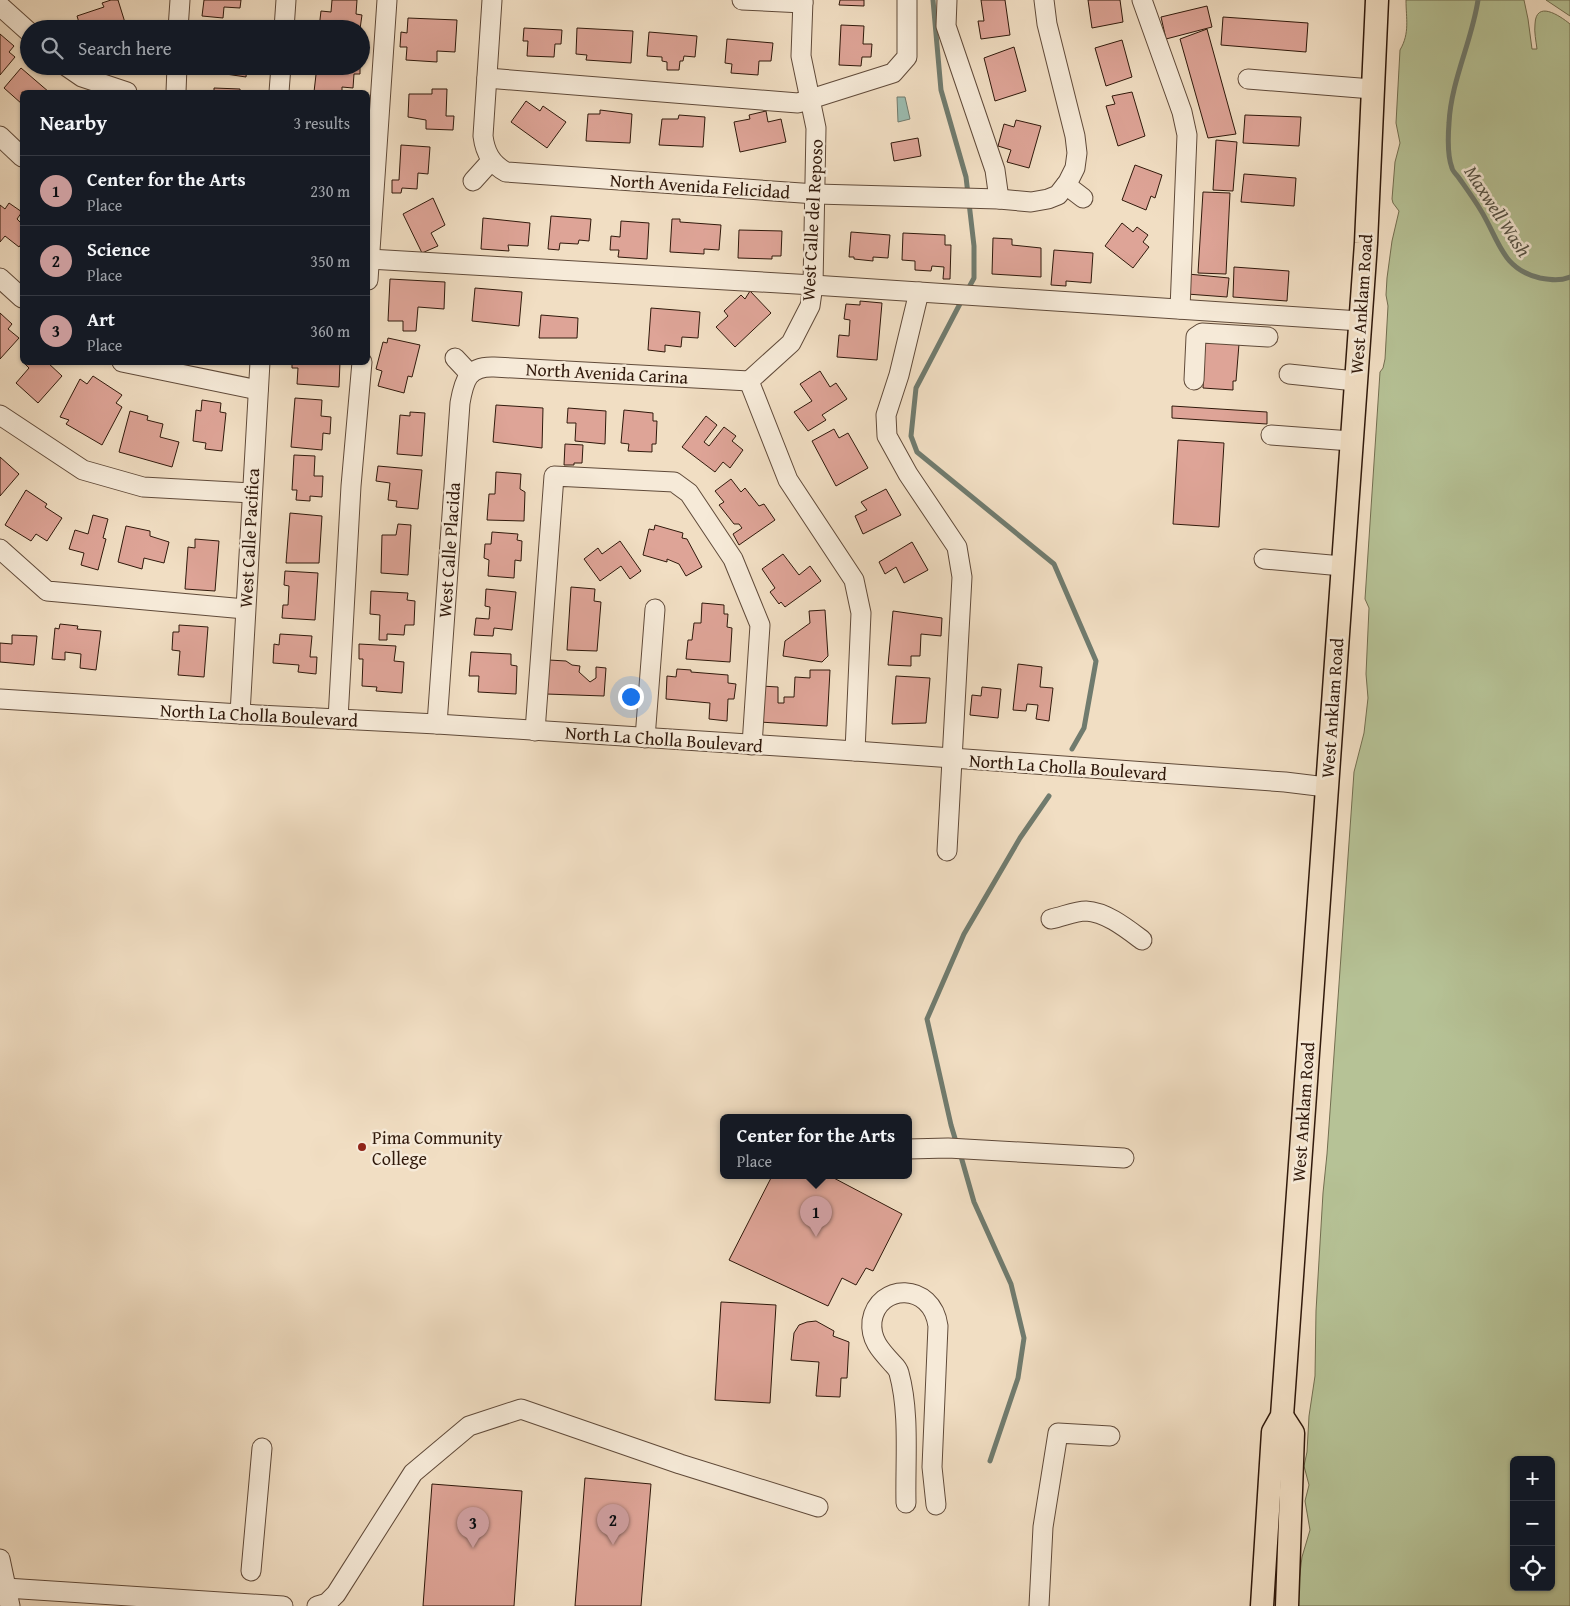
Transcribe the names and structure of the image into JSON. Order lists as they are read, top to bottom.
{
  "streets": {
    "main road": ["West Anklam Road"],
    "street": [
      "North Avenida Felicidad",
      "West Calle del Reposo",
      "North Avenida Carina",
      "West Calle Pacifica",
      "West Calle Placida",
      "North La Cholla Boulevard"
    ]
  },
  "crossings": [
    ["North Avenida Felicidad", "West Calle del Reposo"],
    ["West Calle del Reposo", "North Avenida Carina"],
    ["West Anklam Road", "North La Cholla Boulevard"],
    ["North Avenida Carina", "West Calle Placida"],
    ["West Calle Pacifica", "North La Cholla Boulevard"],
    ["West Calle Placida", "North La Cholla Boulevard"]
  ],
  "water": ["Maxwell Wash"],
  "places": ["Pima Community College"],
  "page": {
    "search": "Search here",
    "heading": ["Nearby", "3 results"],
    "list": [
      {
        "mark": "1",
        "name": "Center for the Arts",
        "note": "Place",
        "value": "230 m"
      },
      {
        "mark": "2",
        "name": "Science",
        "note": "Place",
        "value": "350 m"
      },
      {
        "mark": "3",
        "name": "Art",
        "note": "Place",
        "value": "360 m"
      }
    ],
    "popup": ["Center for the Arts", "Place"],
    "pins": ["1", "2", "3"],
    "map_buttons": ["+", "−"]
  }
}
